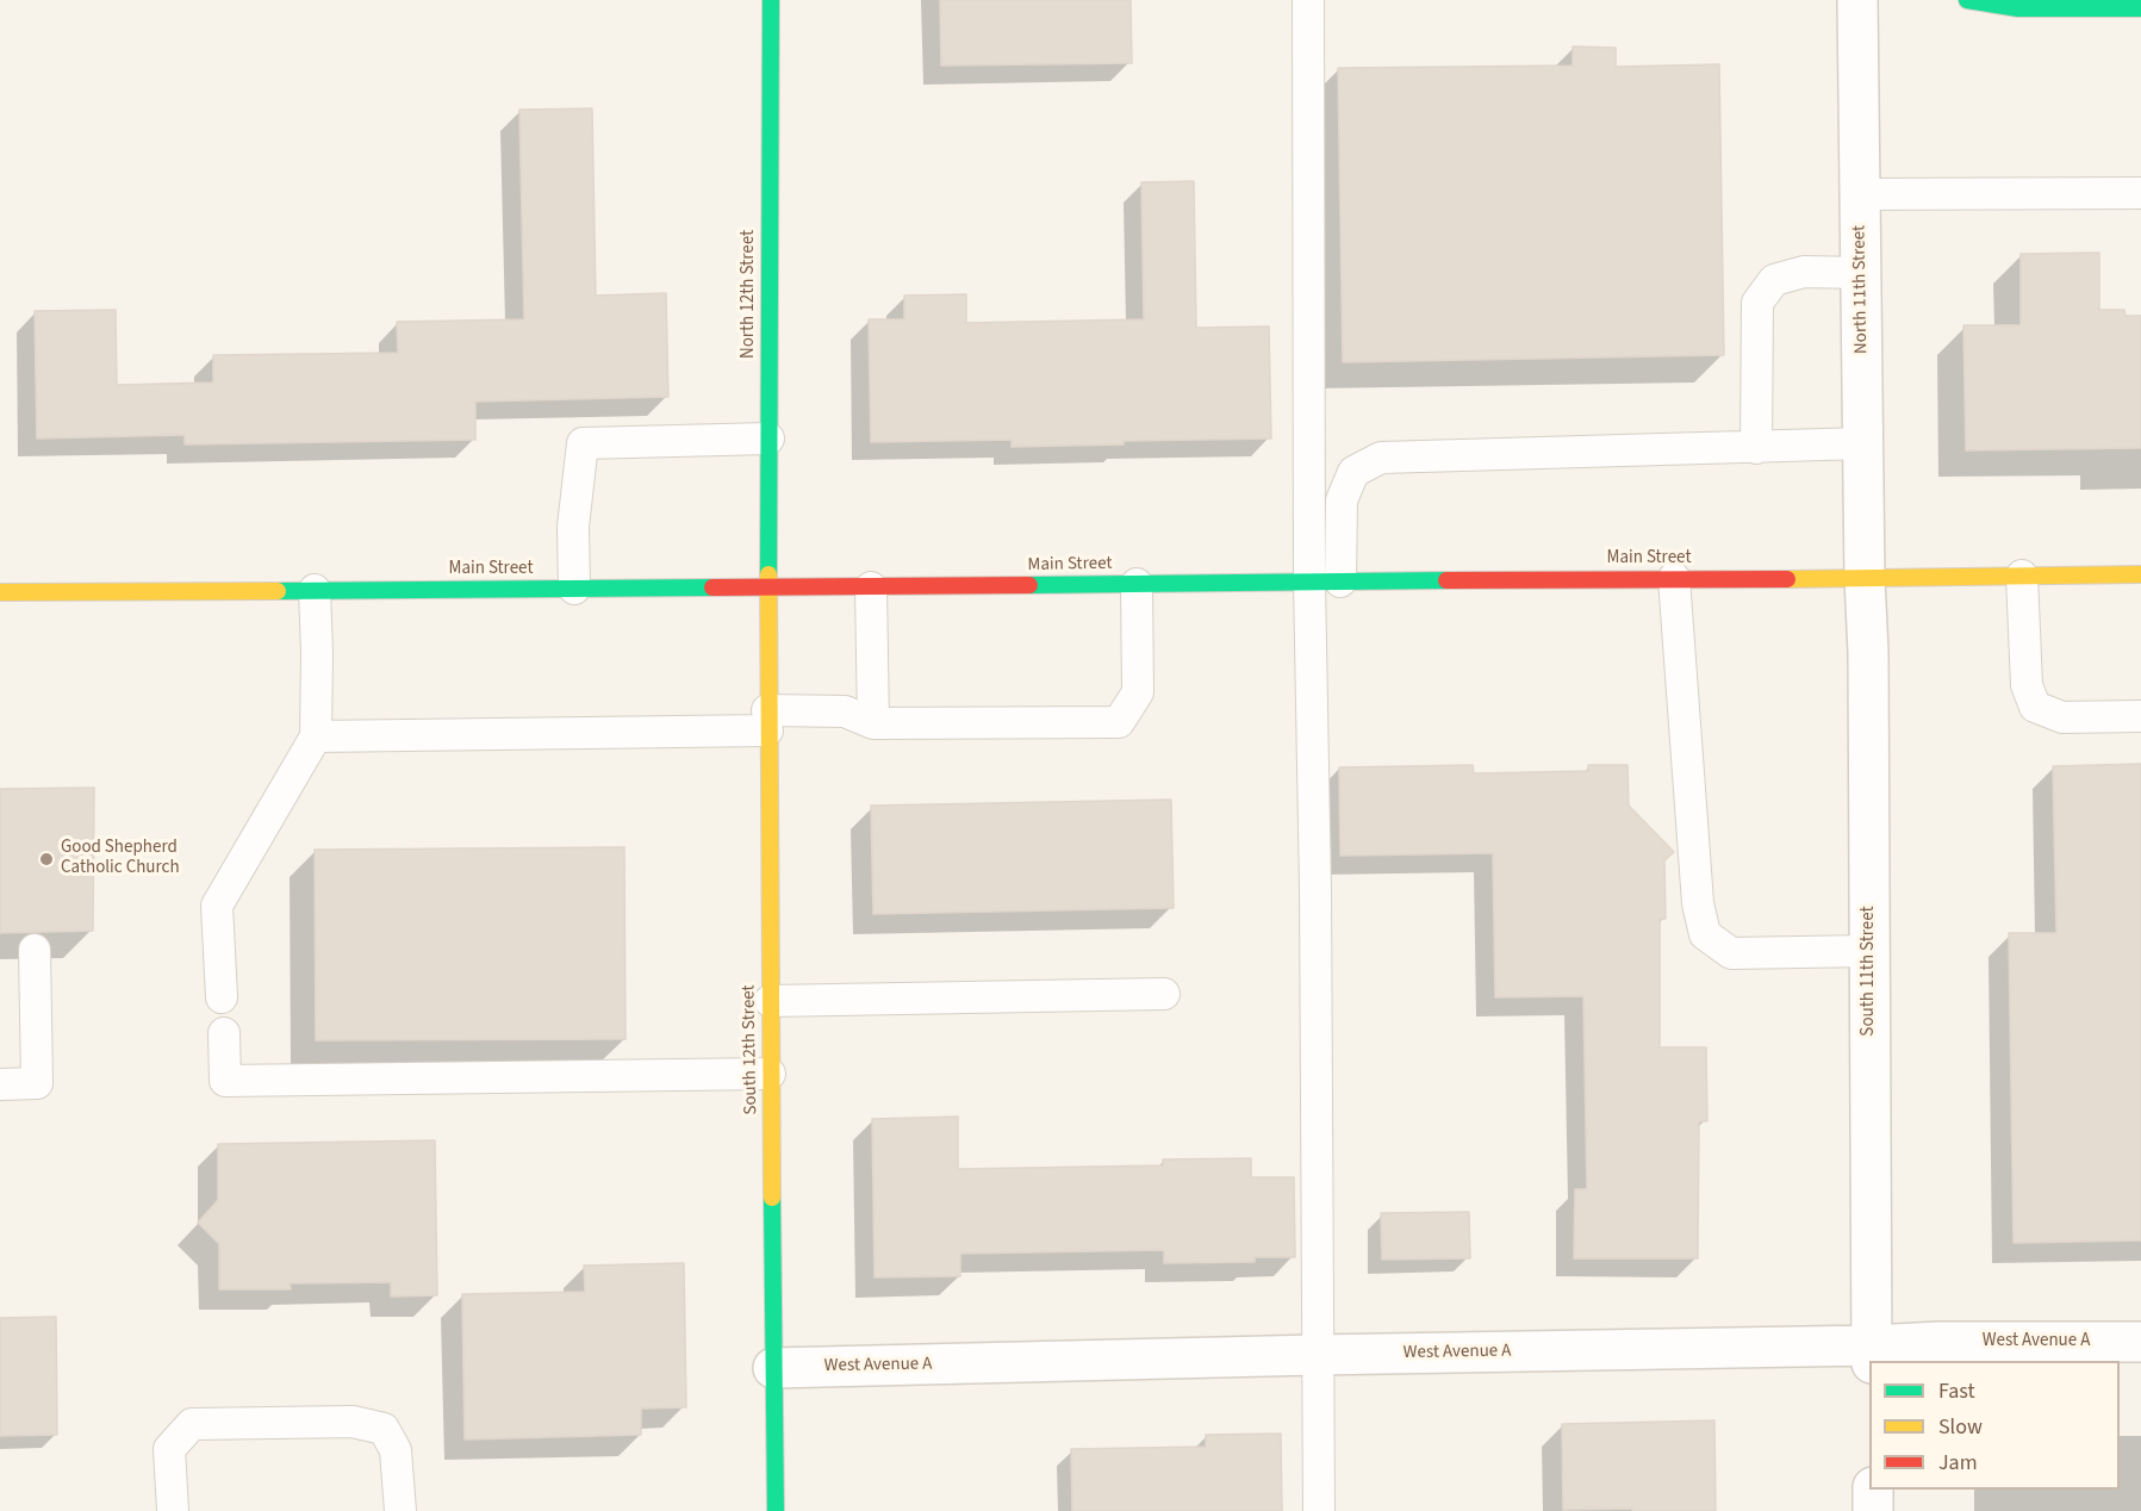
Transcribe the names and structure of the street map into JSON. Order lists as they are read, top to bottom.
{
  "streets": {
    "main road": ["North 12th Street", "Main Street", "South 12th Street"],
    "street": ["North 11th Street", "South 11th Street", "West Avenue A"]
  },
  "crossings": [
    ["North 11th Street", "Main Street"],
    ["North 11th Street", "South 11th Street"],
    ["North 12th Street", "Main Street"],
    ["North 12th Street", "South 12th Street"],
    ["Main Street", "South 11th Street"],
    ["Main Street", "South 12th Street"],
    ["South 11th Street", "West Avenue A"],
    ["South 12th Street", "West Avenue A"]
  ],
  "places": ["Good Shepherd Catholic Church"],
  "legend": ["Fast", "Slow", "Jam"]
}
